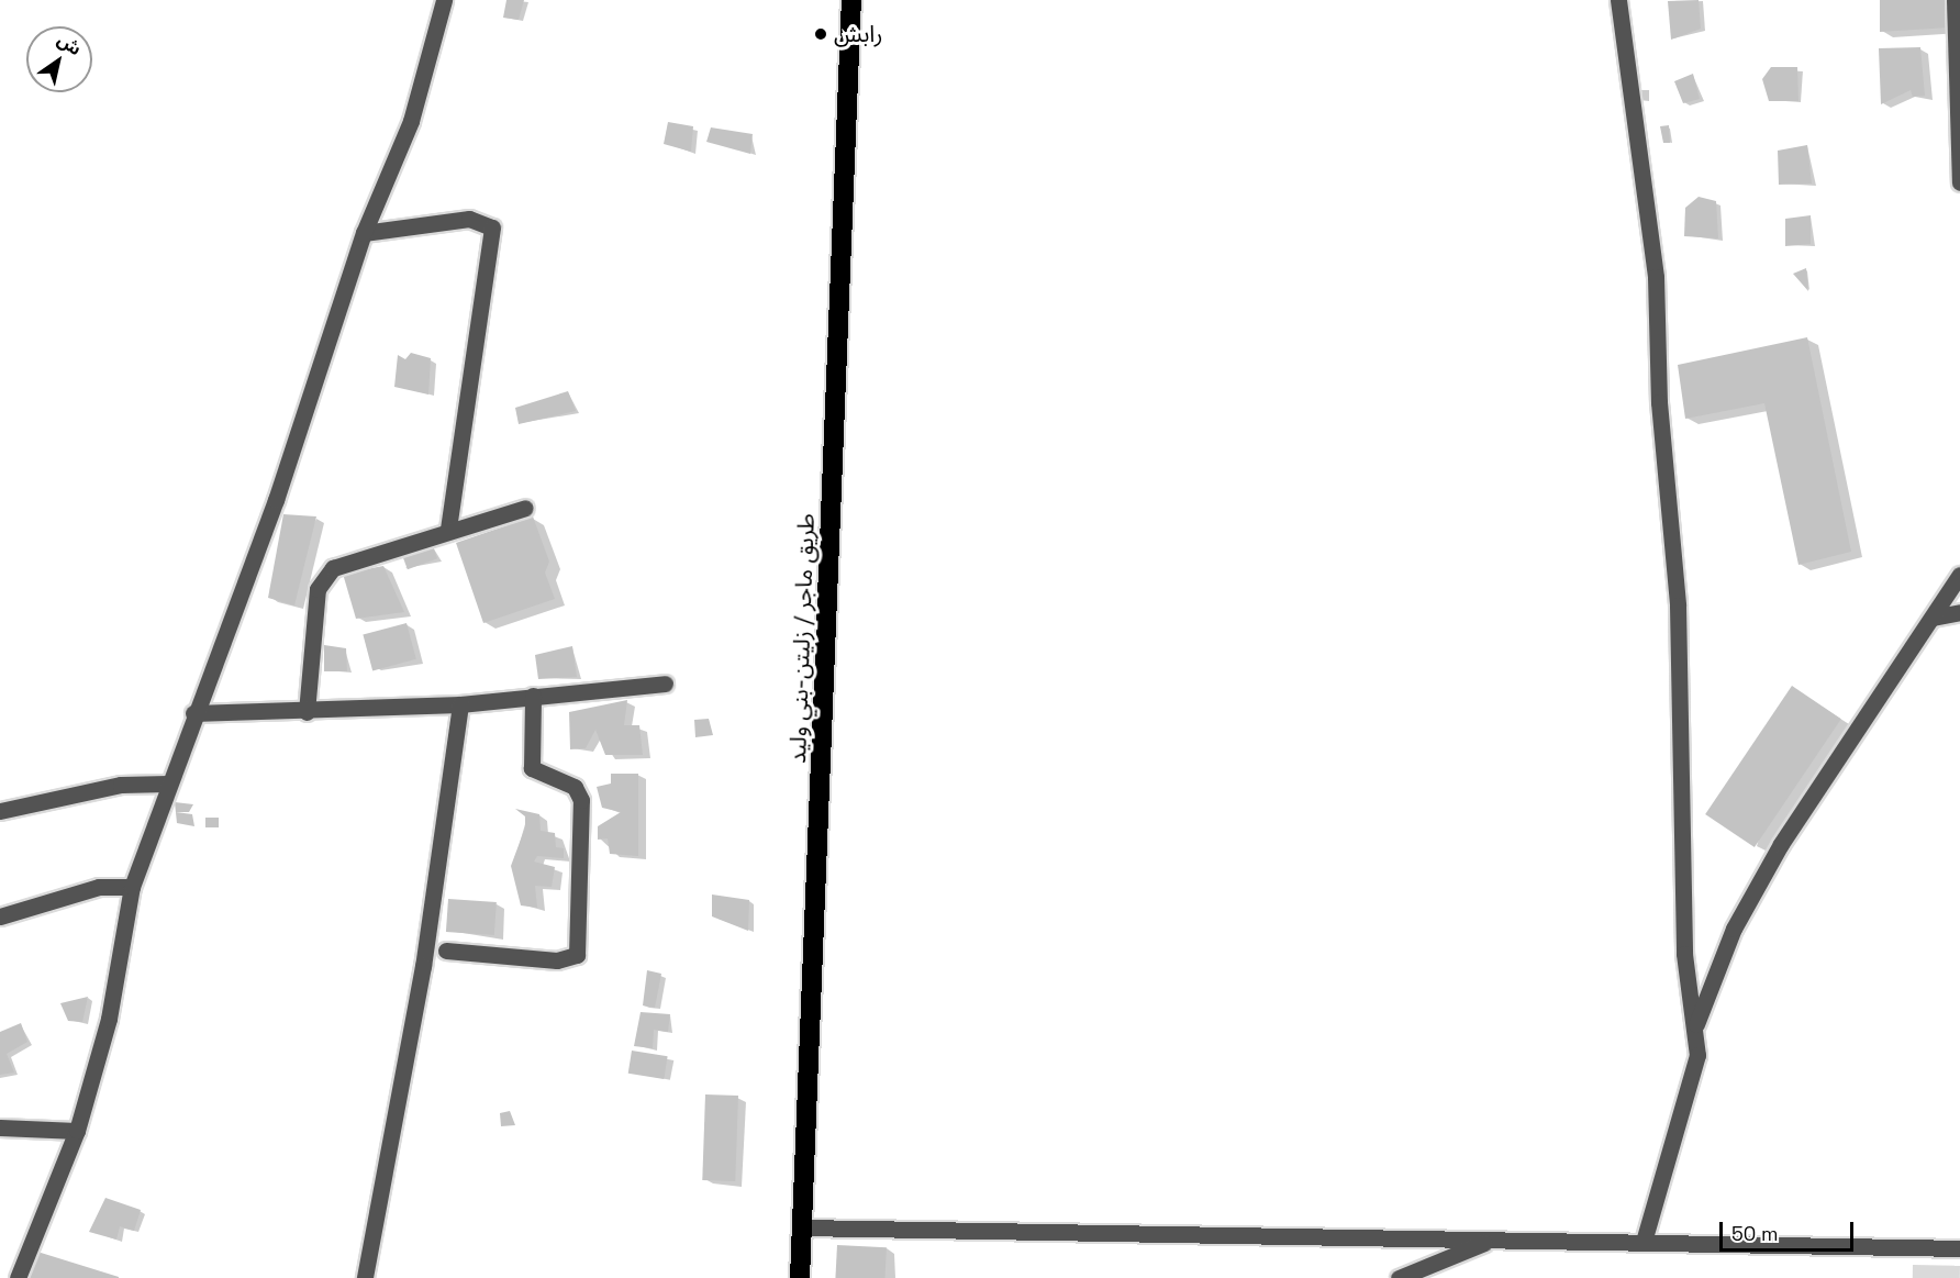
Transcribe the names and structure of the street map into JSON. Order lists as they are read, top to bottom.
{
  "streets": {
    "highway": ["طريق ماجر / زليتن-بني وليد"]
  },
  "places": ["رابش"],
  "scale_bar": "50 m",
  "north": "top right"
}
